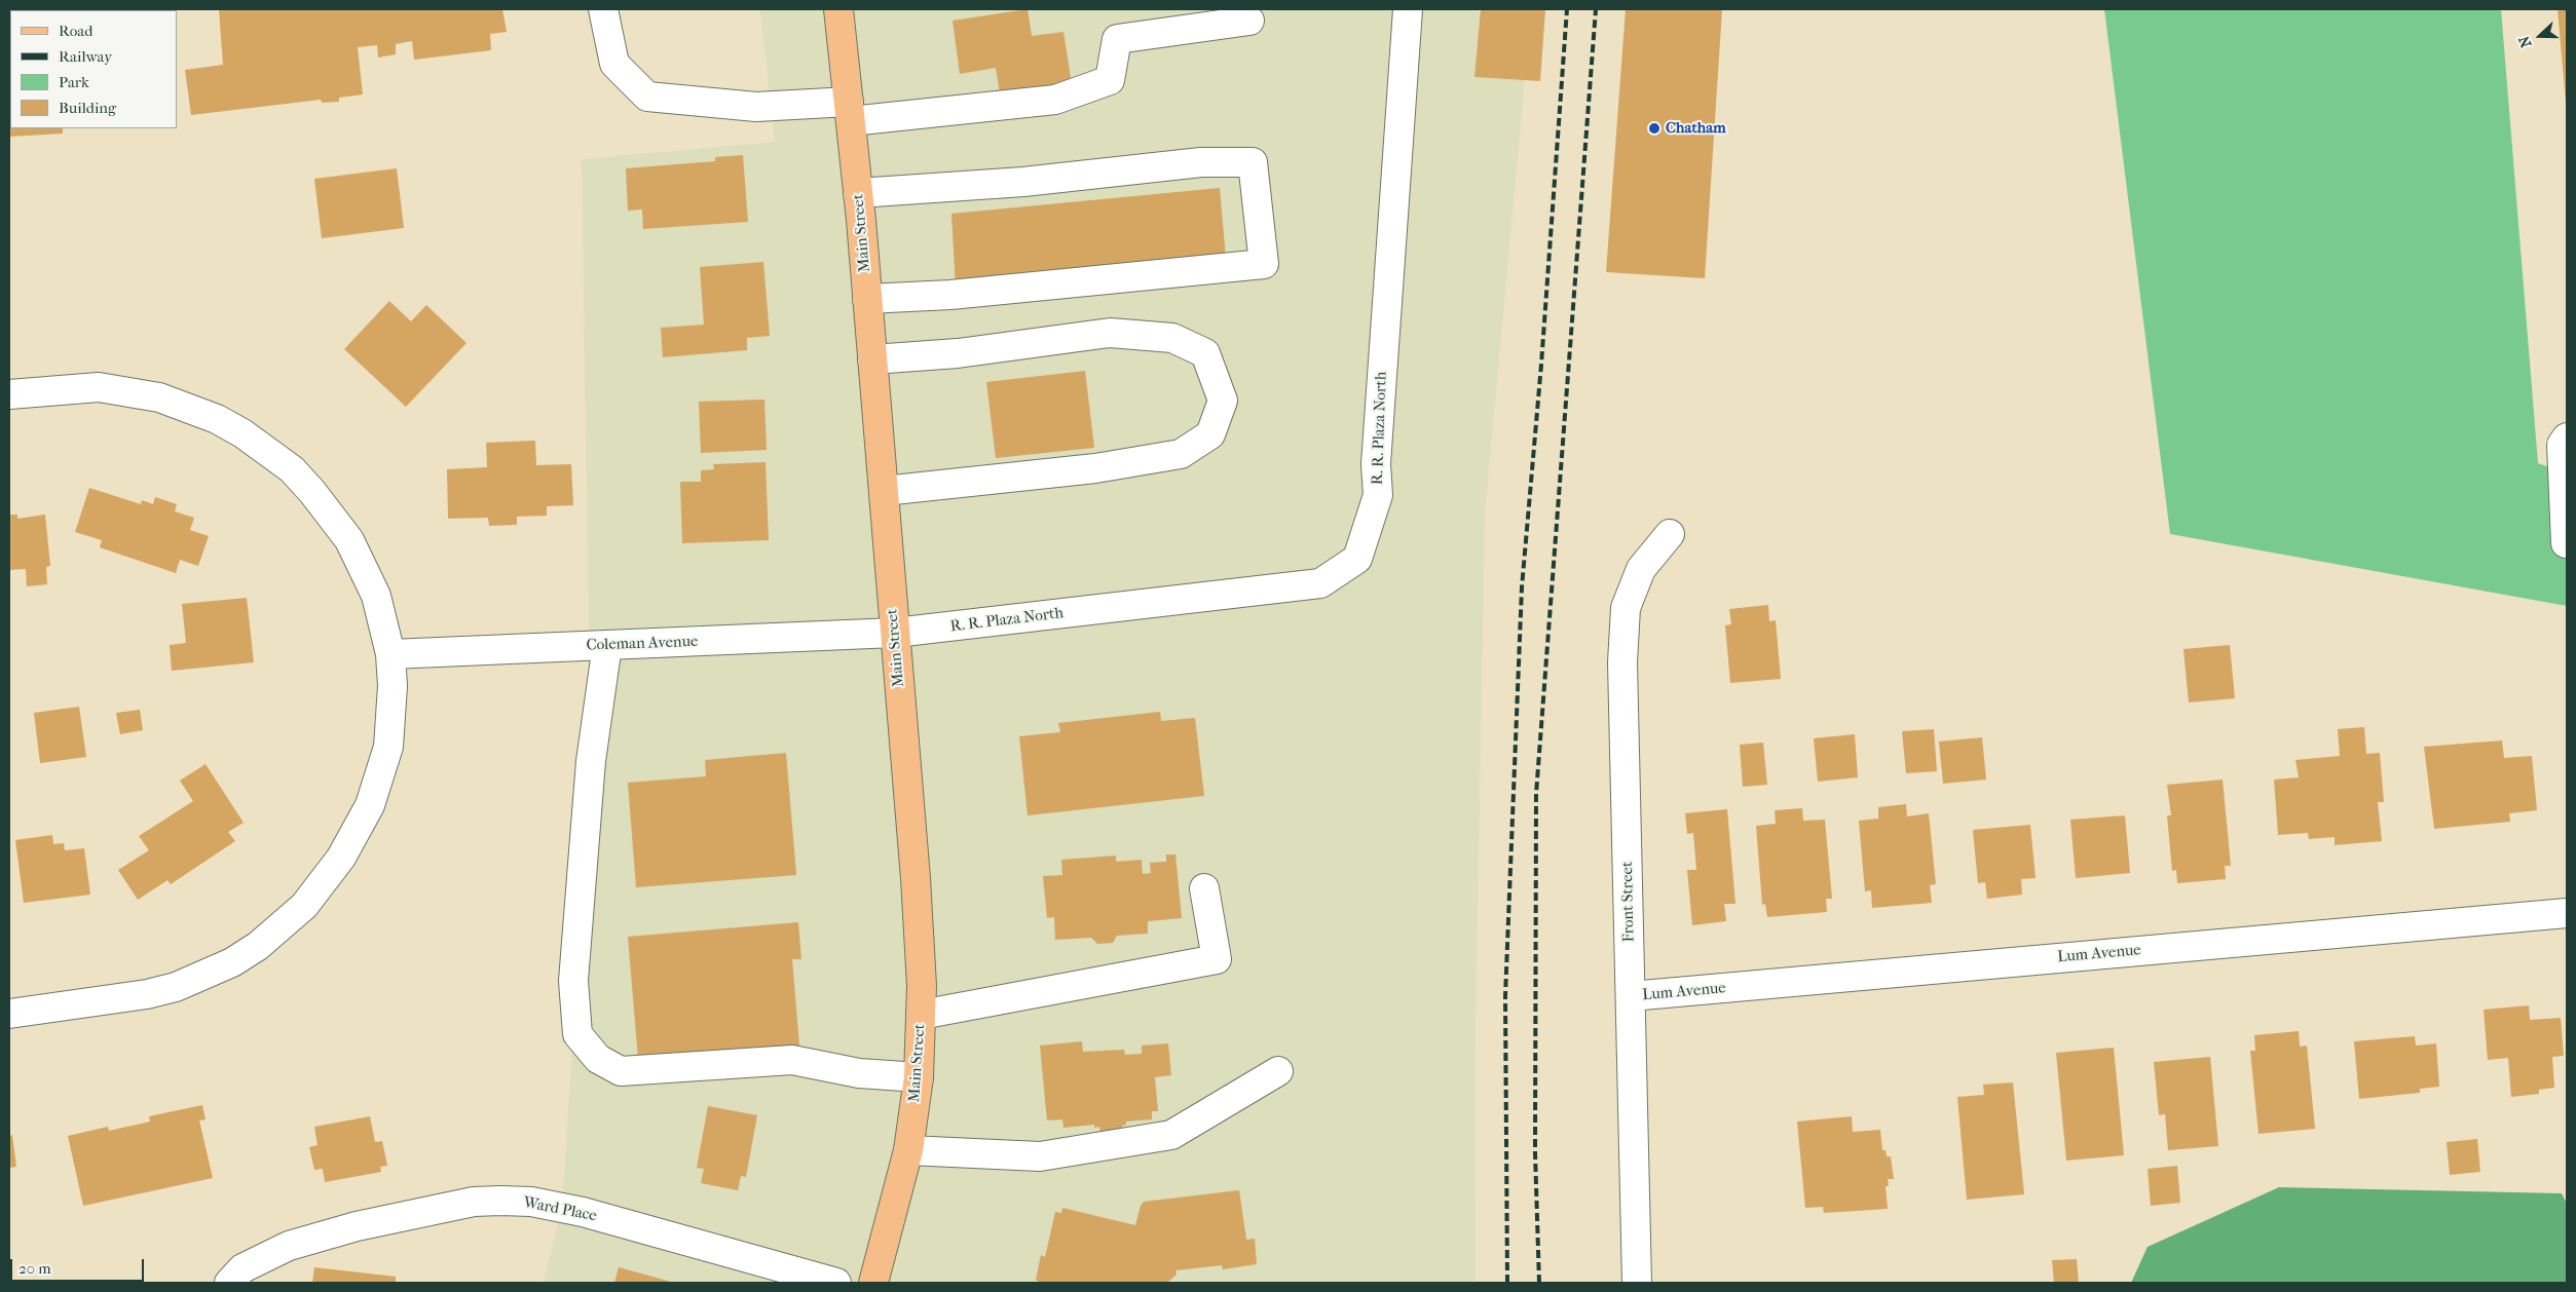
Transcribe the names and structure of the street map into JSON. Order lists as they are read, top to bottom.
{
  "streets": {
    "main road": ["Main Street"],
    "street": [
      "R. R. Plaza North",
      "Coleman Avenue",
      "Front Street",
      "Lum Avenue",
      "Ward Place"
    ]
  },
  "crossings": [
    ["Main Street", "R. R. Plaza North"],
    ["Main Street", "Coleman Avenue"],
    ["R. R. Plaza North", "Coleman Avenue"],
    ["Front Street", "Lum Avenue"]
  ],
  "places": ["Chatham"],
  "legend": [
    "Road",
    "Railway",
    "Park",
    "Building"
  ],
  "scale_bar": "20 m",
  "north": "left"
}
